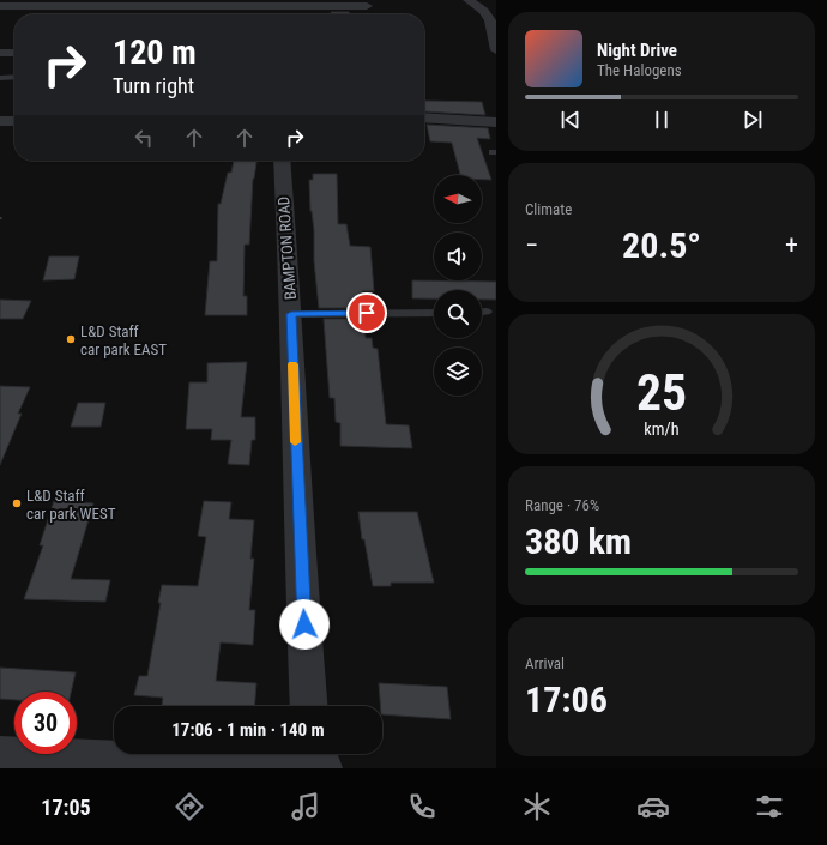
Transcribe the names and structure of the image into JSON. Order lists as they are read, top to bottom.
{
  "streets": {
    "street": ["BAMPTON ROAD"]
  },
  "places": ["L&D Staff car park EAST", "L&D Staff car park WEST"],
  "north": "left",
  "page": {
    "turn": ["120 m", "Turn right"],
    "song": ["Night Drive", "The Halogens"],
    "tile": [
      "Climate",
      ["Range · 76%", "380 km"],
      ["Arrival", "17:06"]
    ],
    "heat": ["−", "20.5°", "+"],
    "limit": "30",
    "trip": "17:06 · 1 min · 140 m",
    "tabs": "17:05",
    "gauge": ["25", "km/h"]
  }
}
